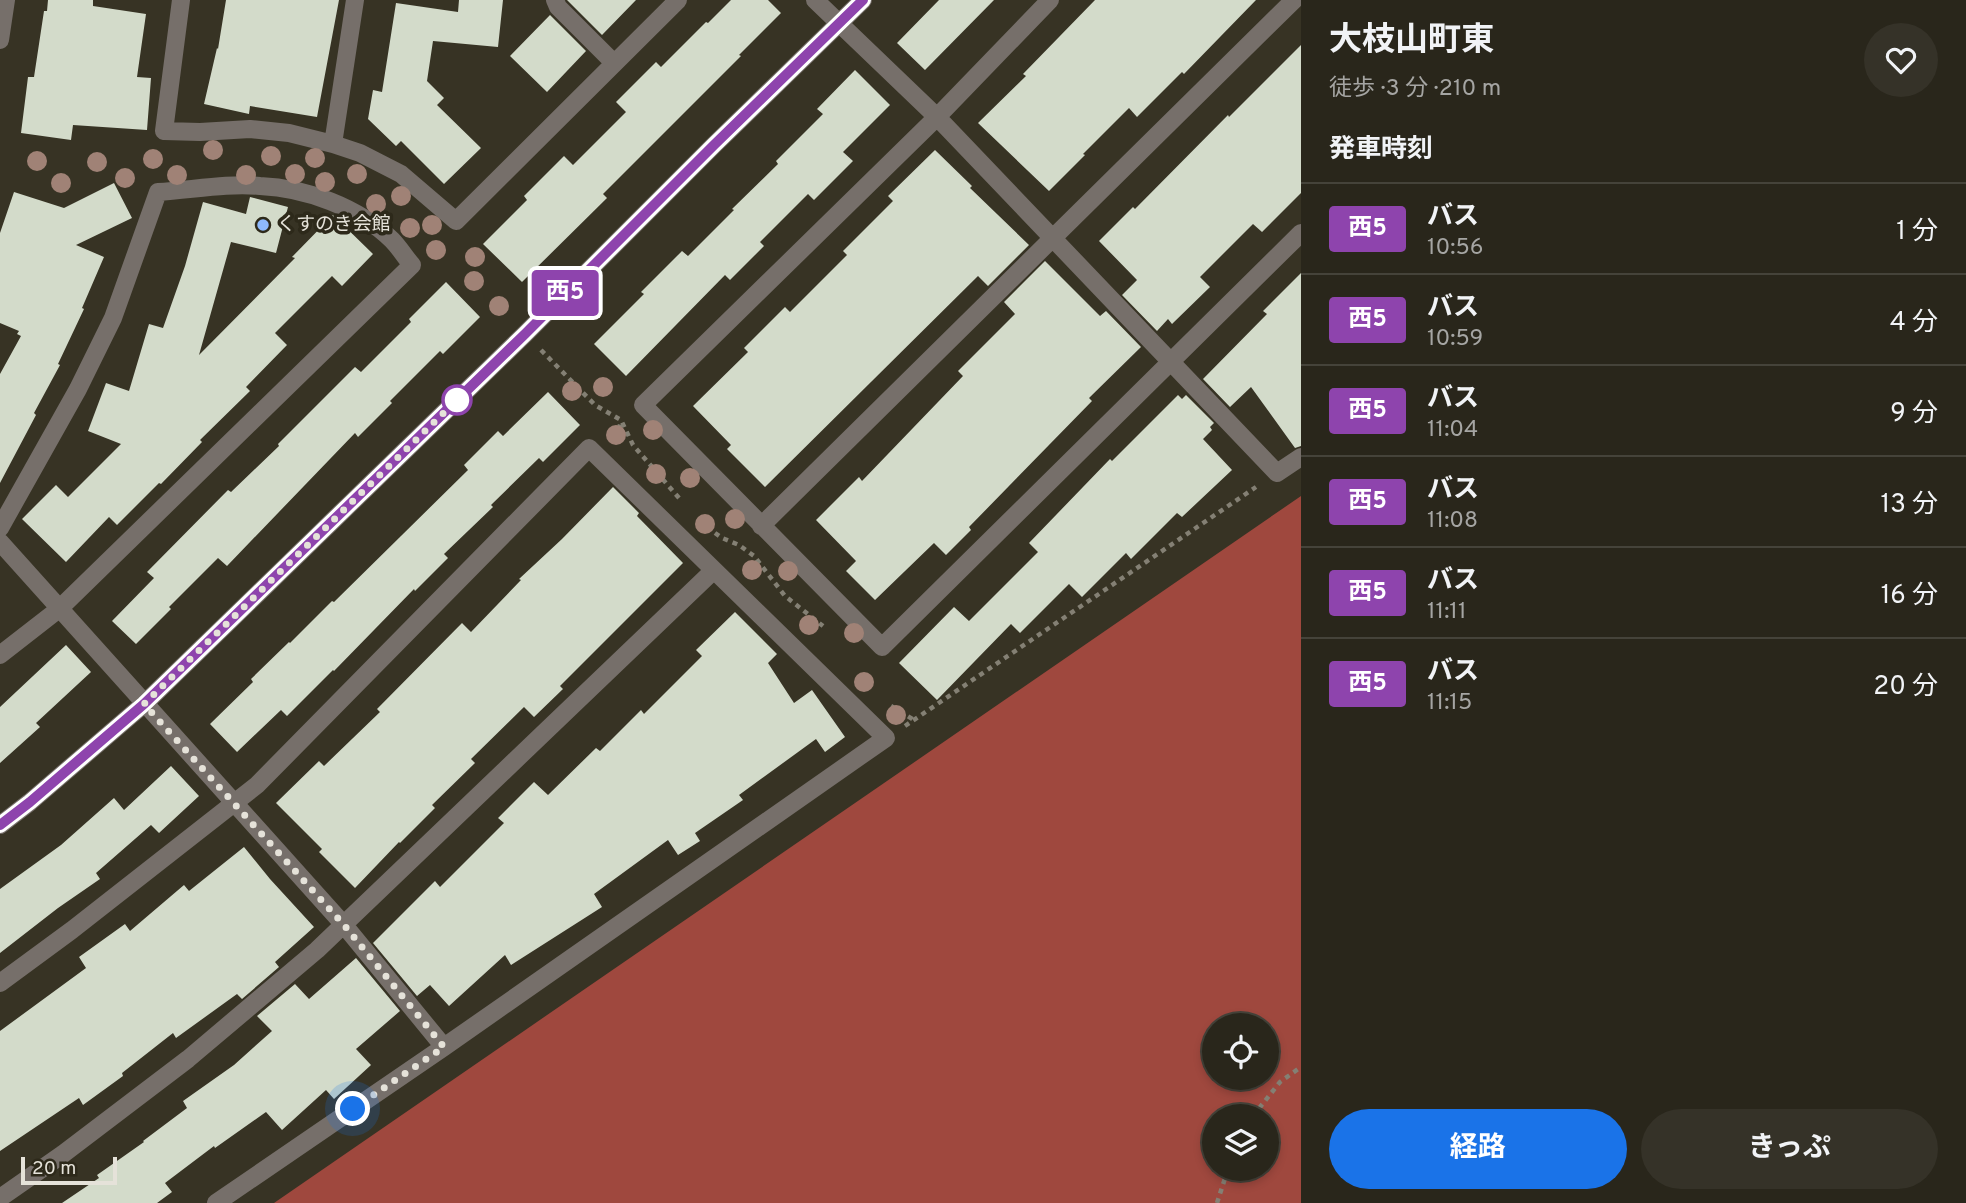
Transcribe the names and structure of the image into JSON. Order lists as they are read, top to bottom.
{
  "places": ["くすのき会館"],
  "lines": ["bus line 西5"],
  "scale_bar": "20 m",
  "page": {
    "on_map": "西5",
    "heading": [
      ["大枝山町東", "徒歩 · 3 分 · 210 m"],
      "発車時刻"
    ],
    "list": [
      {
        "mark": "西5",
        "name": "バス",
        "note": "10:56",
        "value": "1 分"
      },
      {
        "mark": "西5",
        "name": "バス",
        "note": "10:59",
        "value": "4 分"
      },
      {
        "mark": "西5",
        "name": "バス",
        "note": "11:04",
        "value": "9 分"
      },
      {
        "mark": "西5",
        "name": "バス",
        "note": "11:08",
        "value": "13 分"
      },
      {
        "mark": "西5",
        "name": "バス",
        "note": "11:11",
        "value": "16 分"
      },
      {
        "mark": "西5",
        "name": "バス",
        "note": "11:15",
        "value": "20 分"
      }
    ],
    "buttons": ["経路", "きっぷ"],
    "scale": "20 m"
  }
}
